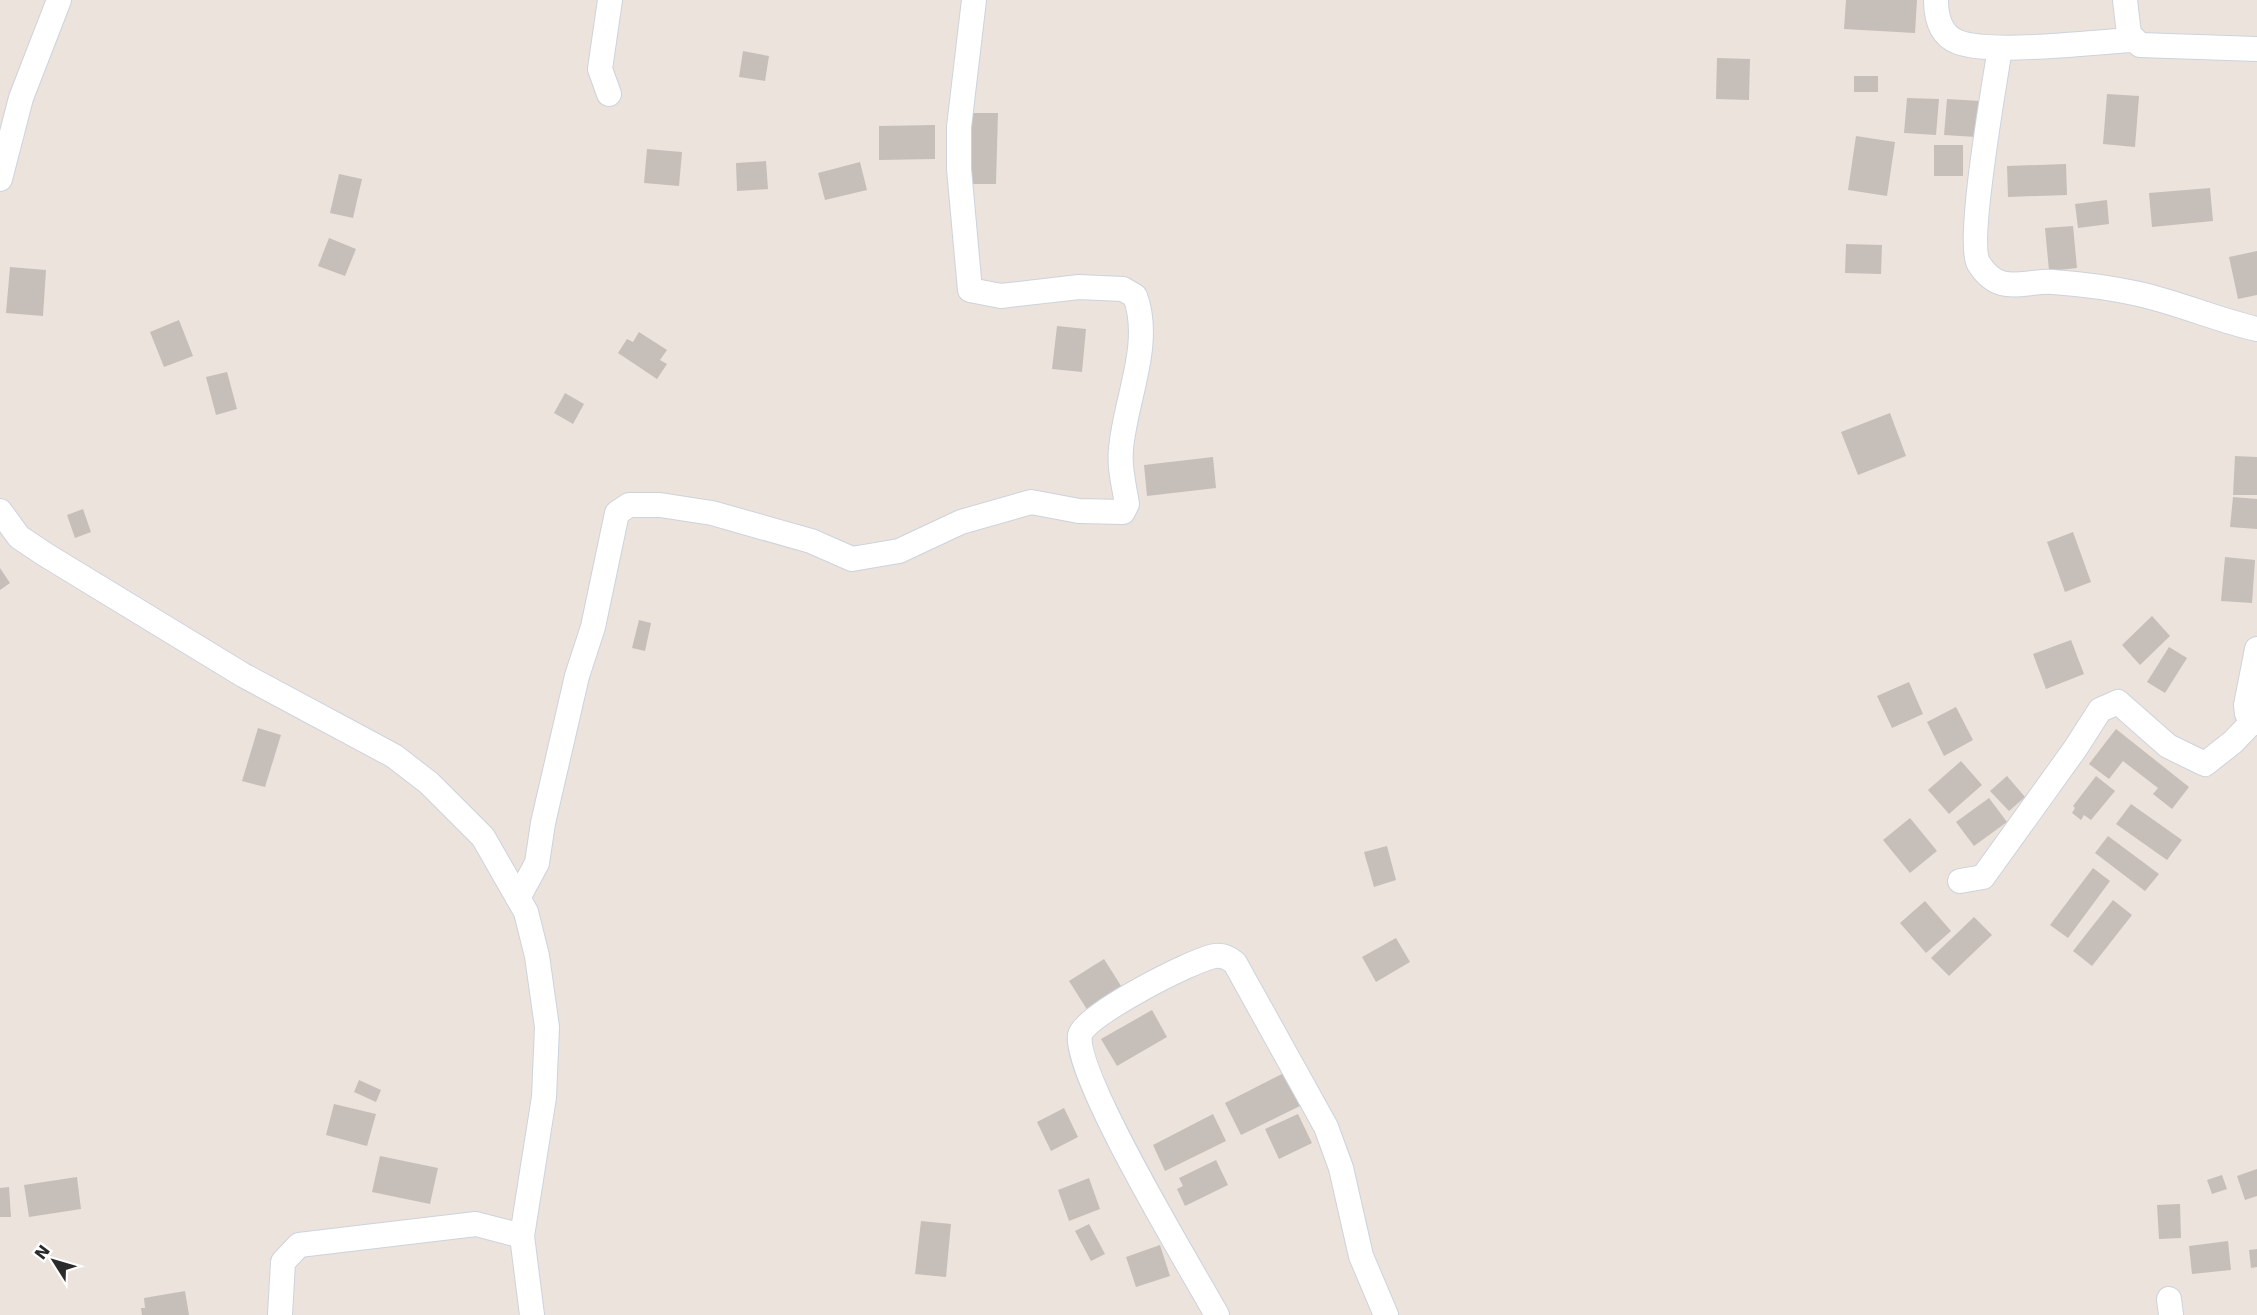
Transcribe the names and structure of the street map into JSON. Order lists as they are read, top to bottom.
{
  "north": "top left"
}
